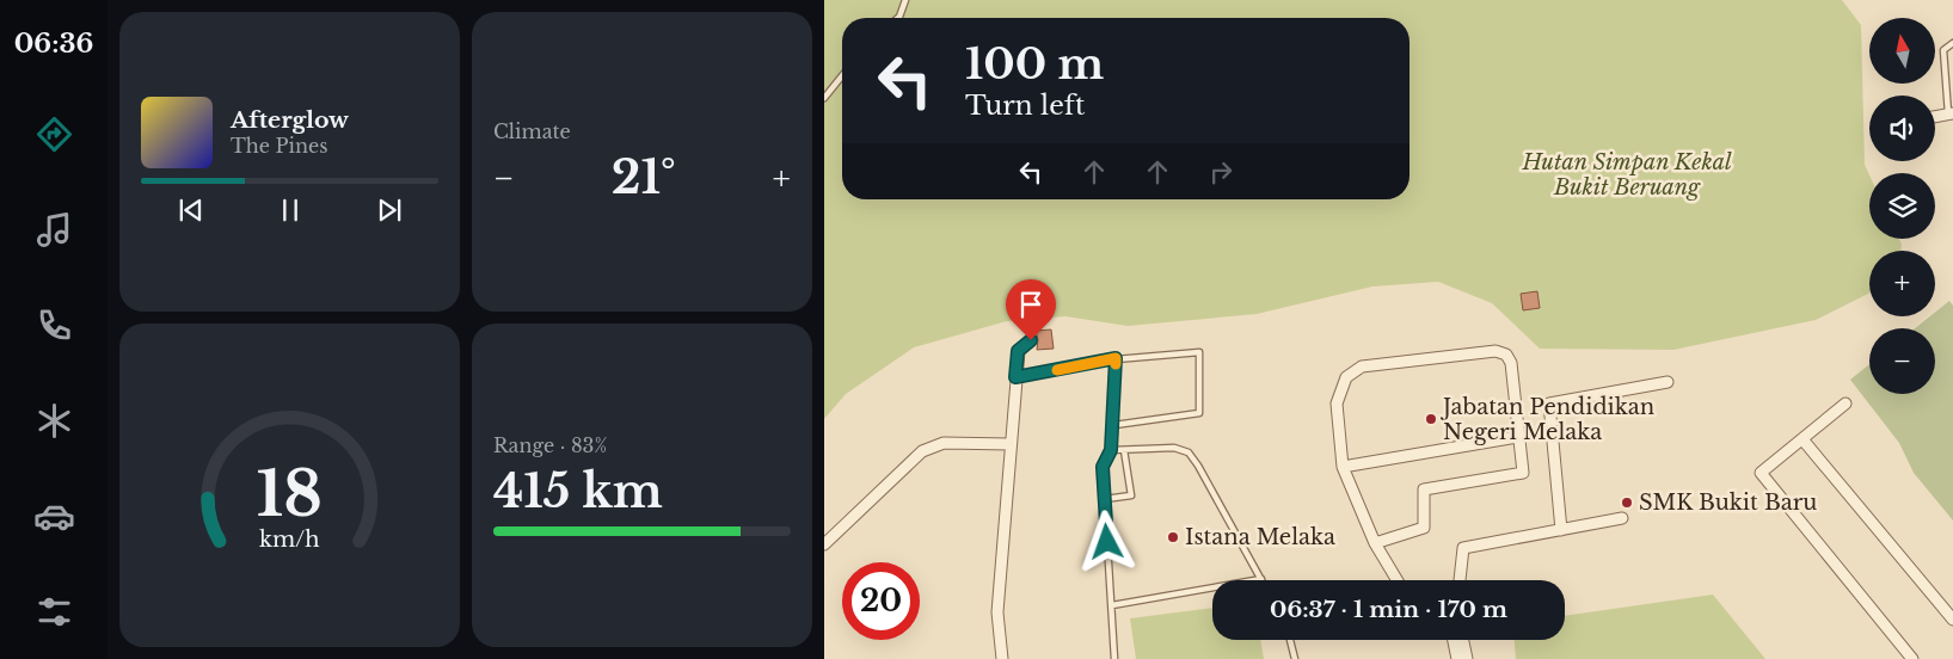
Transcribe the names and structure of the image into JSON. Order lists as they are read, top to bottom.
{
  "parks": ["Hutan Simpan Kekal Bukit Beruang"],
  "places": ["Jabatan Pendidikan Negeri Melaka", "SMK Bukit Baru", "Istana Melaka"],
  "north": "top",
  "page": {
    "tabs": "06:36",
    "tile": [
      "Climate",
      ["Range · 83%", "415 km"]
    ],
    "map_buttons": ["+", "−"],
    "turn": ["100 m", "Turn left"],
    "song": ["Afterglow", "The Pines"],
    "heat": ["−", "21°", "+"],
    "limit": "20",
    "trip": "06:37 · 1 min · 170 m",
    "gauge": ["18", "km/h"]
  }
}
